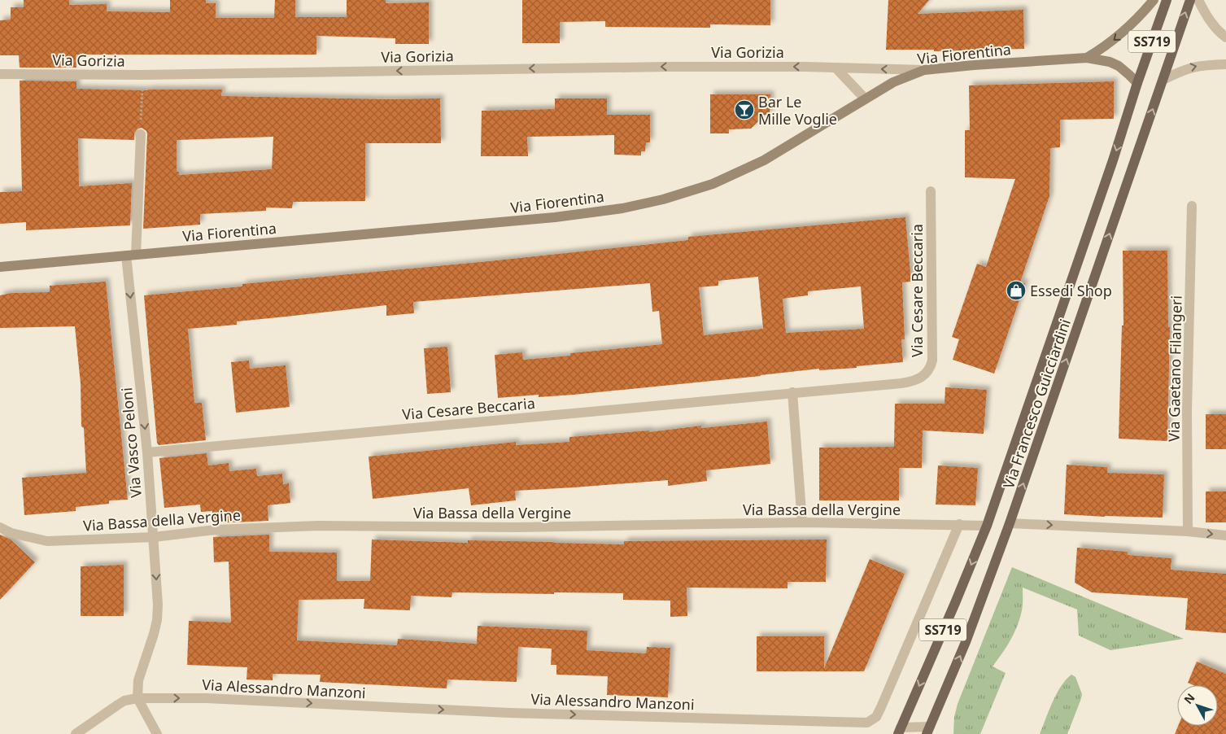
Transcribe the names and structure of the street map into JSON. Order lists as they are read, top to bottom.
{
  "streets": {
    "main road": ["SS719", "Via Fiorentina", "Via Francesco Guicciardini"],
    "street": [
      "Via Gorizia",
      "Via Cesare Beccaria",
      "Via Gaetano Filangeri",
      "Via Vasco Peloni",
      "Via Bassa della Vergine",
      "Via Alessandro Manzoni"
    ]
  },
  "crossings": [
    ["SS719", "Via Fiorentina"],
    ["SS719", "Via Francesco Guicciardini"],
    ["Via Gorizia", "Via Fiorentina"],
    ["Via Fiorentina", "Via Francesco Guicciardini"],
    ["Via Fiorentina", "Via Vasco Peloni"],
    ["Via Cesare Beccaria", "Via Vasco Peloni"],
    ["Via Francesco Guicciardini", "Via Bassa della Vergine"],
    ["Via Vasco Peloni", "Via Bassa della Vergine"],
    ["Via Vasco Peloni", "Via Alessandro Manzoni"],
    ["Via Bassa della Vergine", "Via Alessandro Manzoni"]
  ],
  "one_way": ["Via Gorizia", "Via Vasco Peloni", "Via Alessandro Manzoni"],
  "places": {
    "bar": ["Bar Le Mille Voglie"],
    "shop": ["Essedi Shop"]
  },
  "north": "top left"
}
